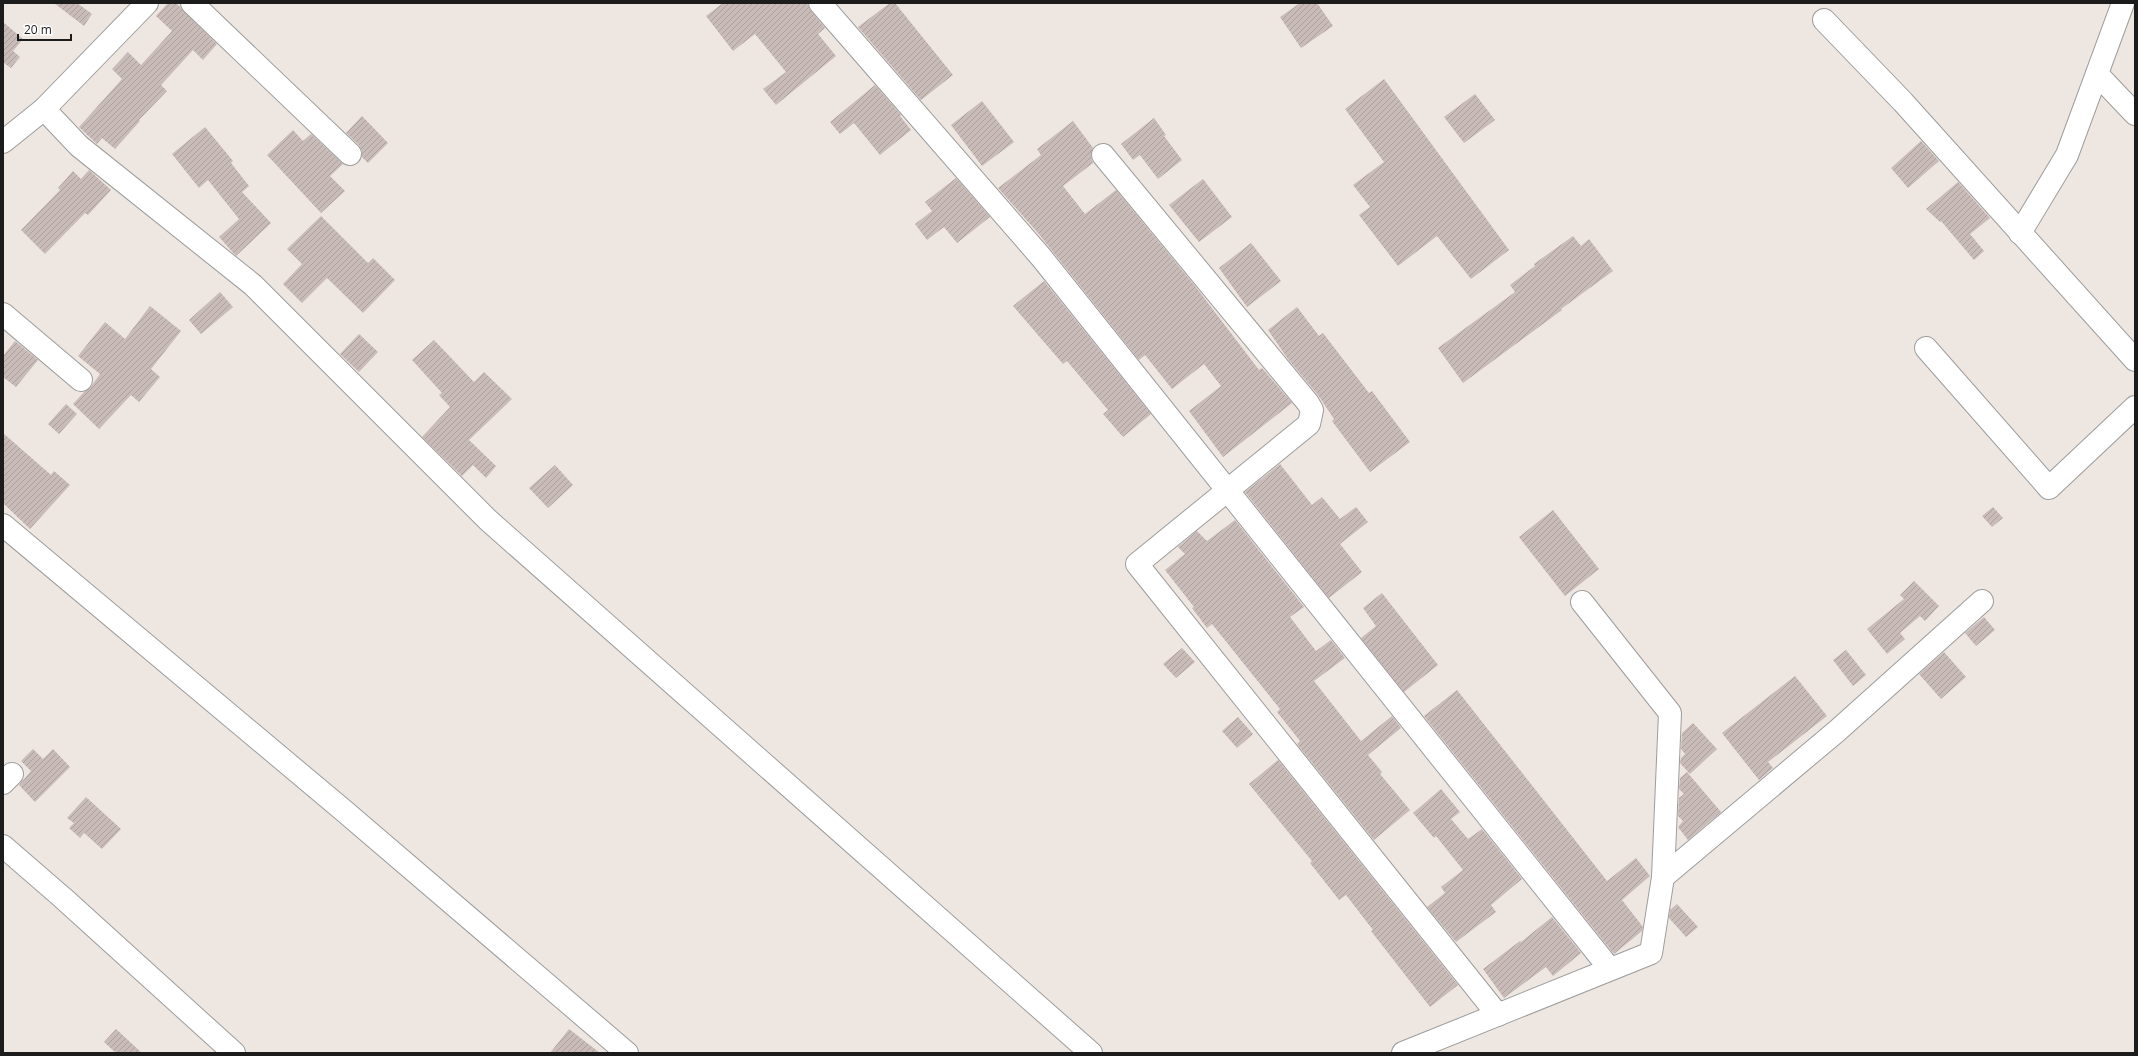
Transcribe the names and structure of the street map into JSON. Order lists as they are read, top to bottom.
{
  "scale_bar": "20 m"
}
